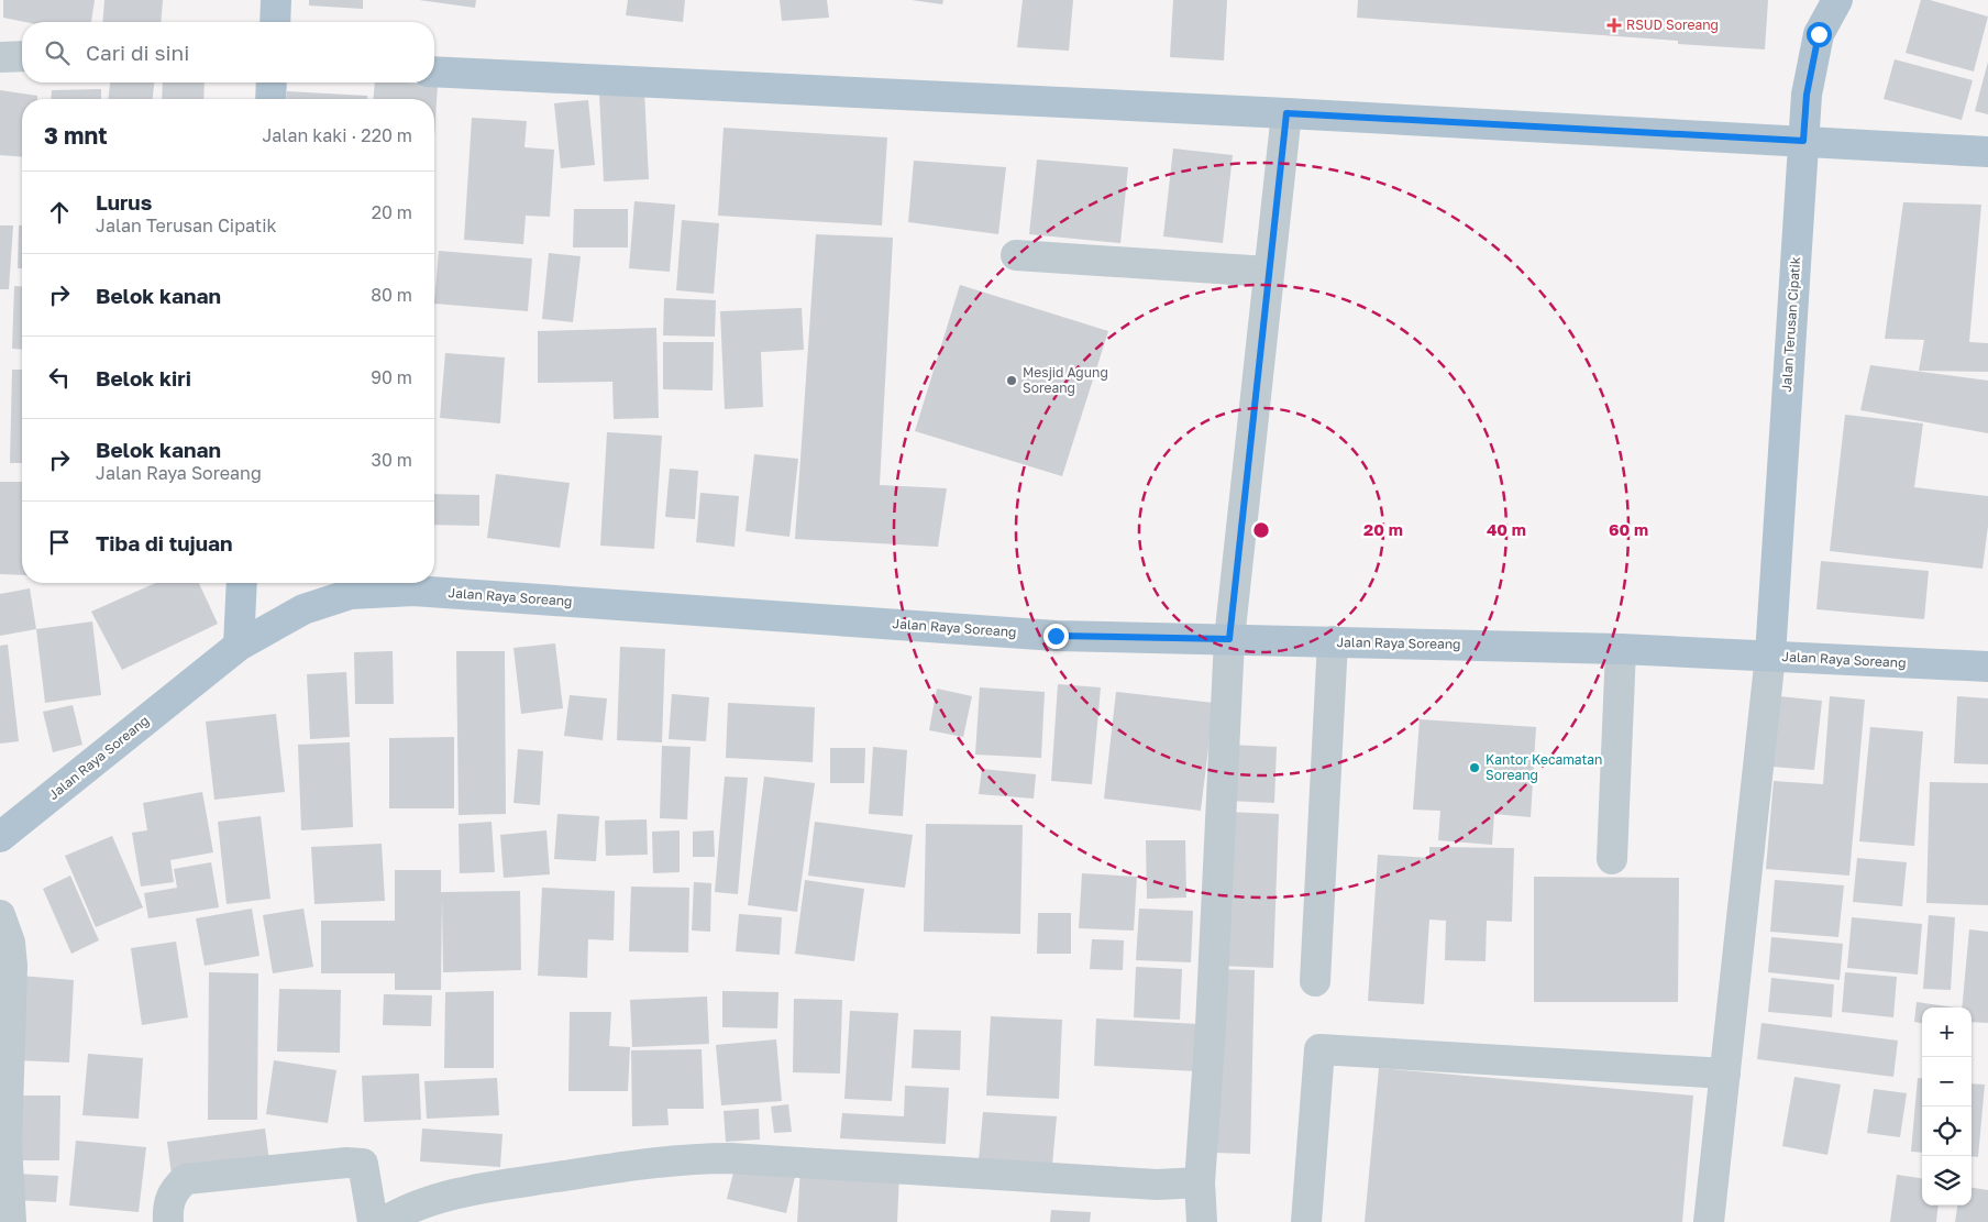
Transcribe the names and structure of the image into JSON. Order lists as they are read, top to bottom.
{
  "streets": {
    "main road": ["Jalan Terusan Cipatik", "Jalan Raya Soreang"]
  },
  "crossings": [
    ["Jalan Terusan Cipatik", "Jalan Raya Soreang"]
  ],
  "places": {
    "health": ["RSUD Soreang"],
    "other": ["Mesjid Agung Soreang", "Kantor Kecamatan Soreang"]
  },
  "page": {
    "search": "Cari di sini",
    "heading": ["3 mnt", "Jalan kaki · 220 m"],
    "list": [
      ["Lurus", "Jalan Terusan Cipatik", "20 m"],
      ["Belok kanan", "80 m"],
      ["Belok kiri", "90 m"],
      ["Belok kanan", "Jalan Raya Soreang", "30 m"],
      "Tiba di tujuan"
    ],
    "map_buttons": ["+", "−"]
  },
  "rings": ["20 m", "40 m", "60 m"]
}
